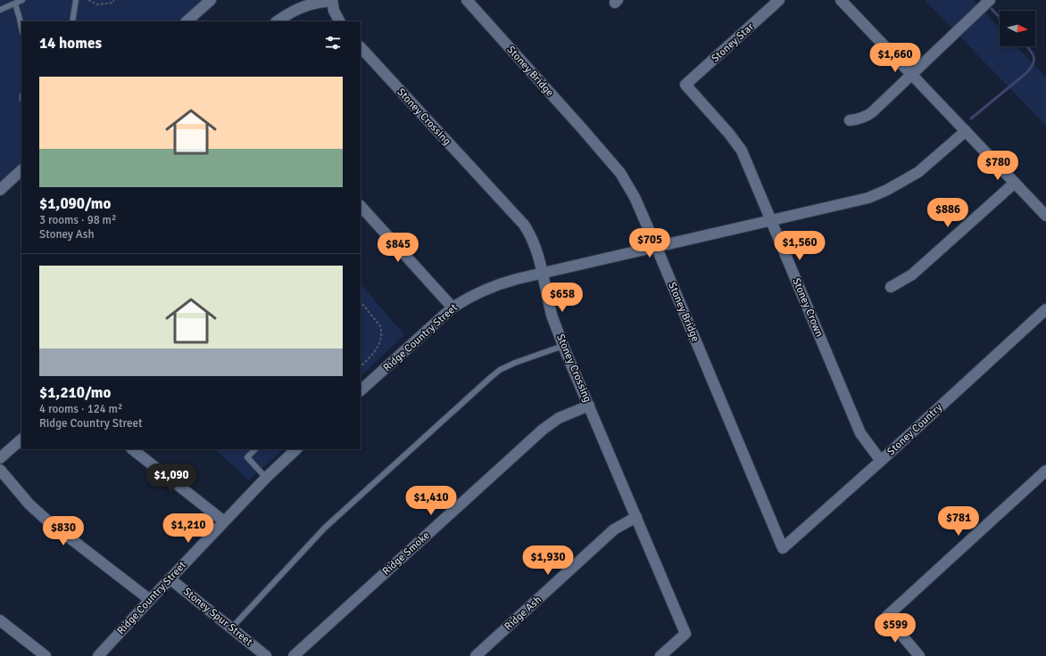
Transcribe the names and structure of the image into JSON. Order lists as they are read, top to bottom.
{
  "streets": {
    "street": [
      "Stoney Star",
      "Stoney Bridge",
      "Stoney Crossing",
      "Stoney Crown",
      "Ridge Country Street",
      "Stoney Country",
      "Ridge Smoke",
      "Ridge Ash",
      "Stoney Spur Street"
    ]
  },
  "crossings": [
    ["Stoney Star", "Stoney Crown"],
    ["Stoney Bridge", "Ridge Country Street"],
    ["Stoney Bridge", "Stoney Country"],
    ["Stoney Crossing", "Ridge Country Street"],
    ["Stoney Crossing", "Ridge Smoke"],
    ["Stoney Crossing", "Ridge Ash"],
    ["Stoney Crown", "Ridge Country Street"],
    ["Stoney Crown", "Stoney Country"],
    ["Ridge Country Street", "Stoney Spur Street"]
  ],
  "north": "right",
  "page": {
    "heading": "14 homes",
    "price": [
      "$1,660",
      "$780",
      "$886",
      "$705",
      "$1,560",
      "$845",
      "$658",
      "$1,090",
      "$1,410",
      "$781",
      "$1,210",
      "$830",
      "$1,930",
      "$599"
    ],
    "list": [
      {
        "name": "$1,090/mo",
        "note": "3 rooms · 98 m² · Stoney Ash"
      },
      {
        "name": "$1,210/mo",
        "note": "4 rooms · 124 m² · Ridge Country Street"
      }
    ]
  }
}
